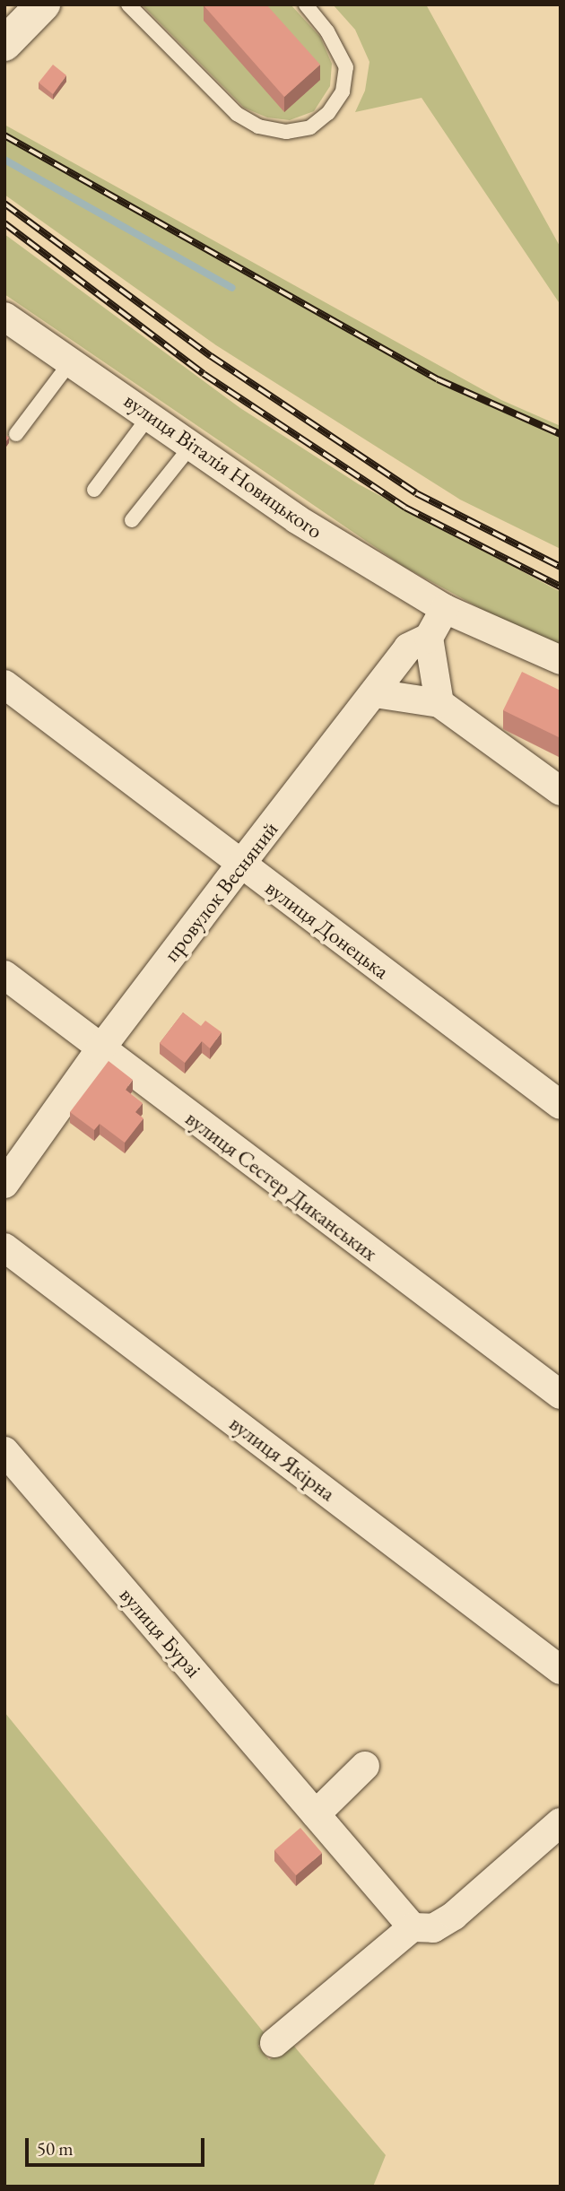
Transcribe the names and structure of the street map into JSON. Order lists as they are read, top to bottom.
{
  "streets": {
    "street": [
      "вулиця Віталія Новицького",
      "провулок Весняний",
      "вулиця Донецька",
      "вулиця Сестер Диканських",
      "вулиця Якірна",
      "вулиця Бурзі"
    ]
  },
  "crossings": [
    ["вулиця Віталія Новицького", "провулок Весняний"],
    ["провулок Весняний", "вулиця Донецька"],
    ["провулок Весняний", "вулиця Сестер Диканських"]
  ],
  "scale_bar": "50 m"
}
